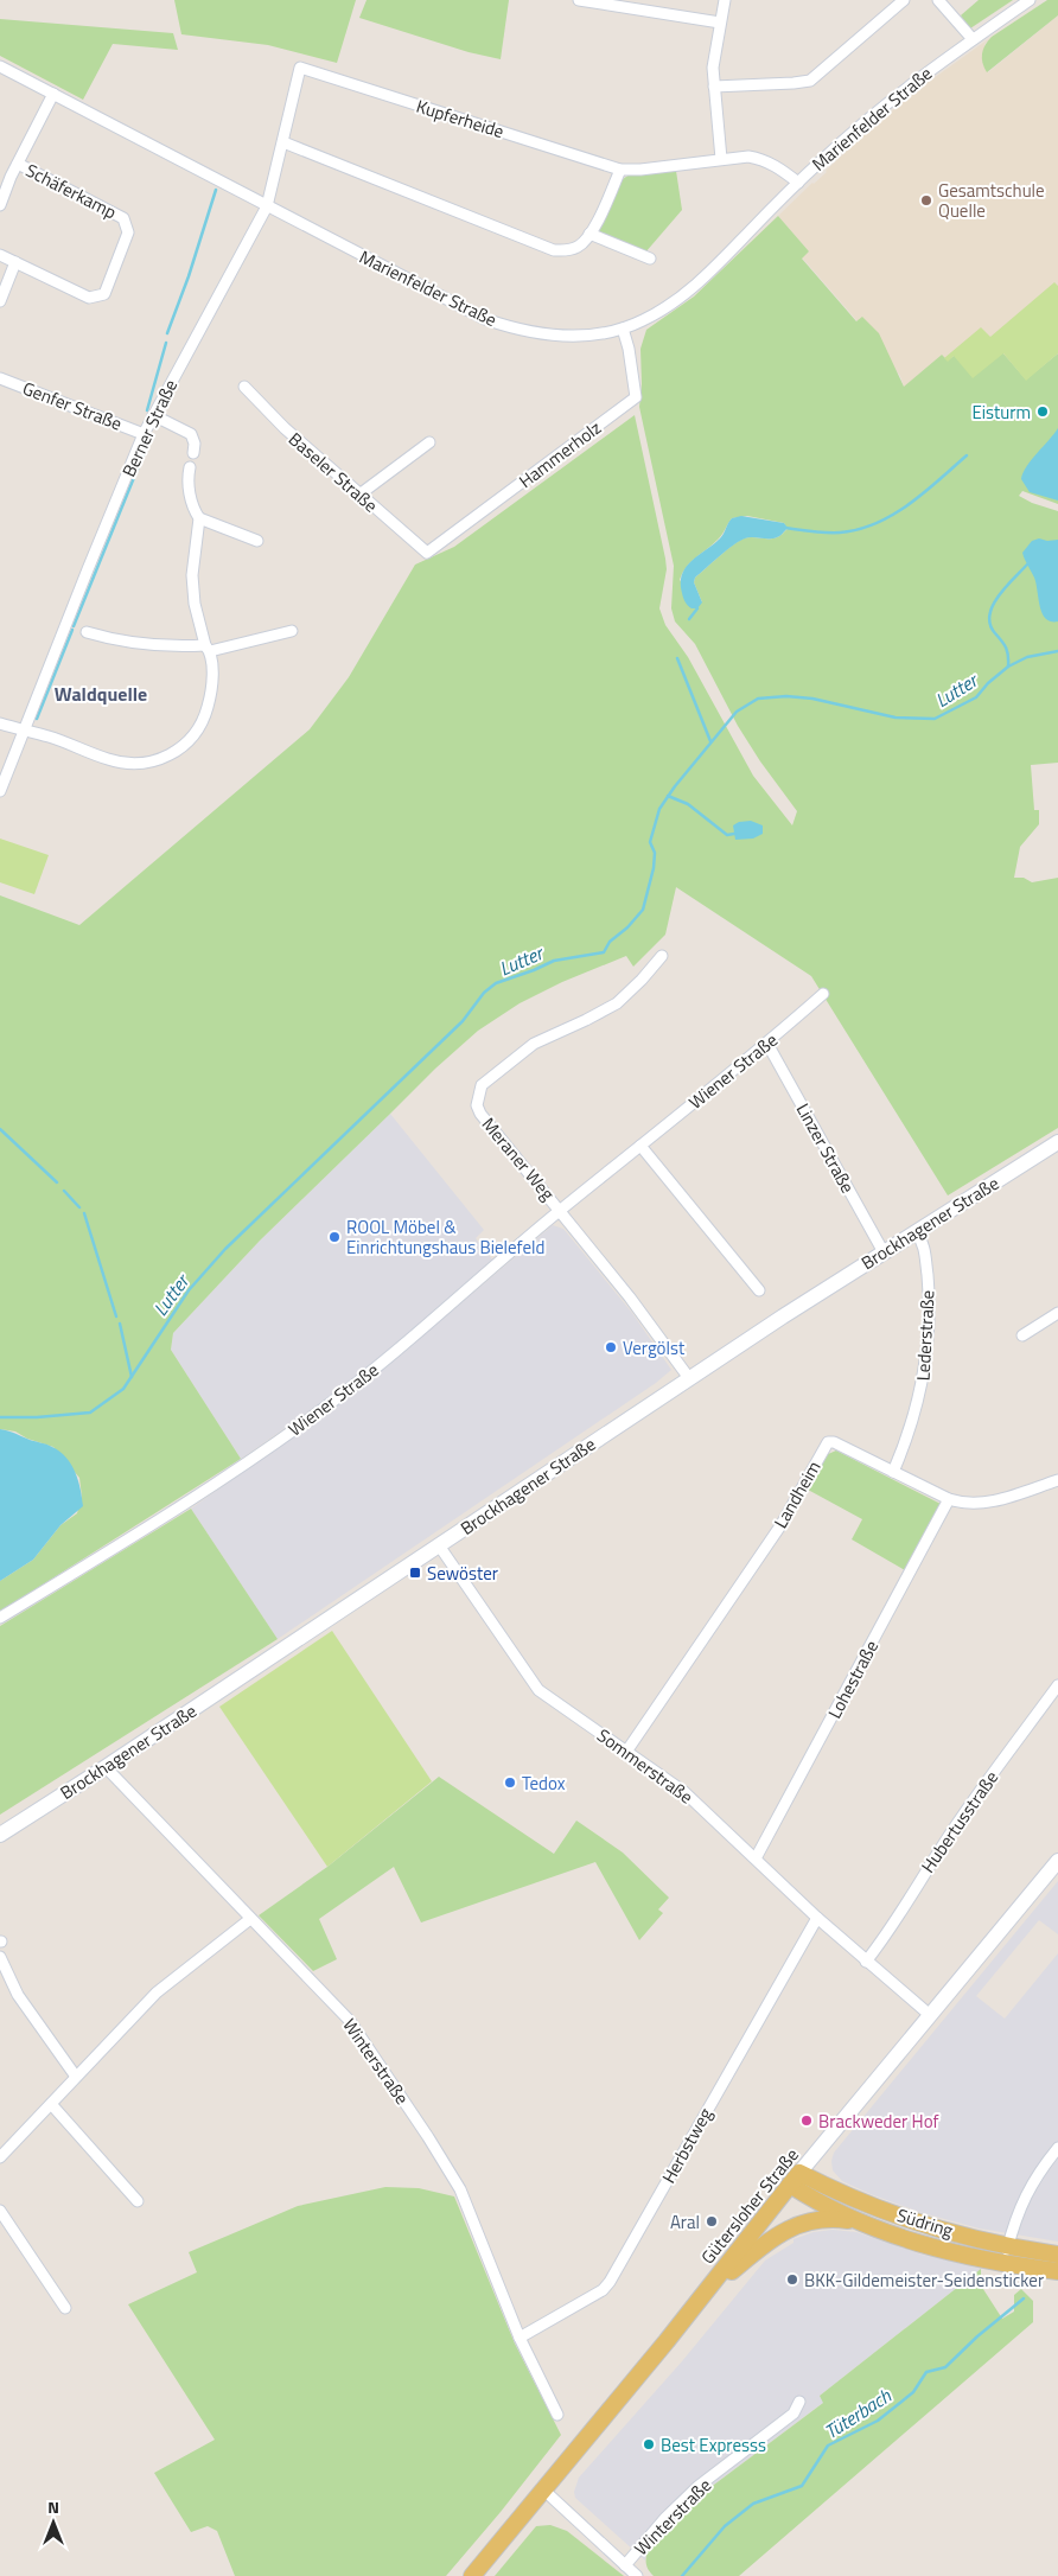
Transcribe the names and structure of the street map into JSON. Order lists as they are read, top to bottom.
{
  "streets": {
    "main road": ["Brockhagener Straße", "Gütersloher Straße", "Südring"],
    "street": [
      "Kupferheide",
      "Marienfelder Straße",
      "Schäferkamp",
      "Genfer Straße",
      "Berner Straße",
      "Hammerholz",
      "Baseler Straße",
      "Wiener Straße",
      "Linzer Straße",
      "Meraner Weg",
      "Lederstraße",
      "Landheim",
      "Lohestraße",
      "Sommerstraße",
      "Hubertusstraße",
      "Winterstraße",
      "Herbstweg"
    ]
  },
  "crossings": [
    ["Kupferheide", "Marienfelder Straße"],
    ["Kupferheide", "Berner Straße"],
    ["Marienfelder Straße", "Schäferkamp"],
    ["Marienfelder Straße", "Berner Straße"],
    ["Marienfelder Straße", "Hammerholz"],
    ["Genfer Straße", "Berner Straße"],
    ["Hammerholz", "Baseler Straße"],
    ["Wiener Straße", "Linzer Straße"],
    ["Wiener Straße", "Meraner Weg"],
    ["Linzer Straße", "Brockhagener Straße"],
    ["Meraner Weg", "Brockhagener Straße"],
    ["Brockhagener Straße", "Lederstraße"],
    ["Brockhagener Straße", "Sommerstraße"],
    ["Brockhagener Straße", "Winterstraße"],
    ["Lederstraße", "Landheim"],
    ["Landheim", "Lohestraße"],
    ["Landheim", "Sommerstraße"],
    ["Lohestraße", "Sommerstraße"],
    ["Sommerstraße", "Hubertusstraße"],
    ["Sommerstraße", "Herbstweg"],
    ["Sommerstraße", "Gütersloher Straße"],
    ["Winterstraße", "Herbstweg"],
    ["Winterstraße", "Gütersloher Straße"],
    ["Gütersloher Straße", "Südring"]
  ],
  "districts": ["Waldquelle"],
  "water": ["Lutter", "Tüterbach"],
  "places": {
    "other": [
      "Gesamtschule Quelle",
      "Eisturm",
      "ROOL Möbel & Einrichtungshaus Bielefeld",
      "Vergölst",
      "Tedox",
      "Brackweder Hof",
      "Aral",
      "BKK-Gildemeister-Seidensticker",
      "Best Expresss"
    ],
    "transit": ["Sewöster"]
  },
  "north": "top"
}
